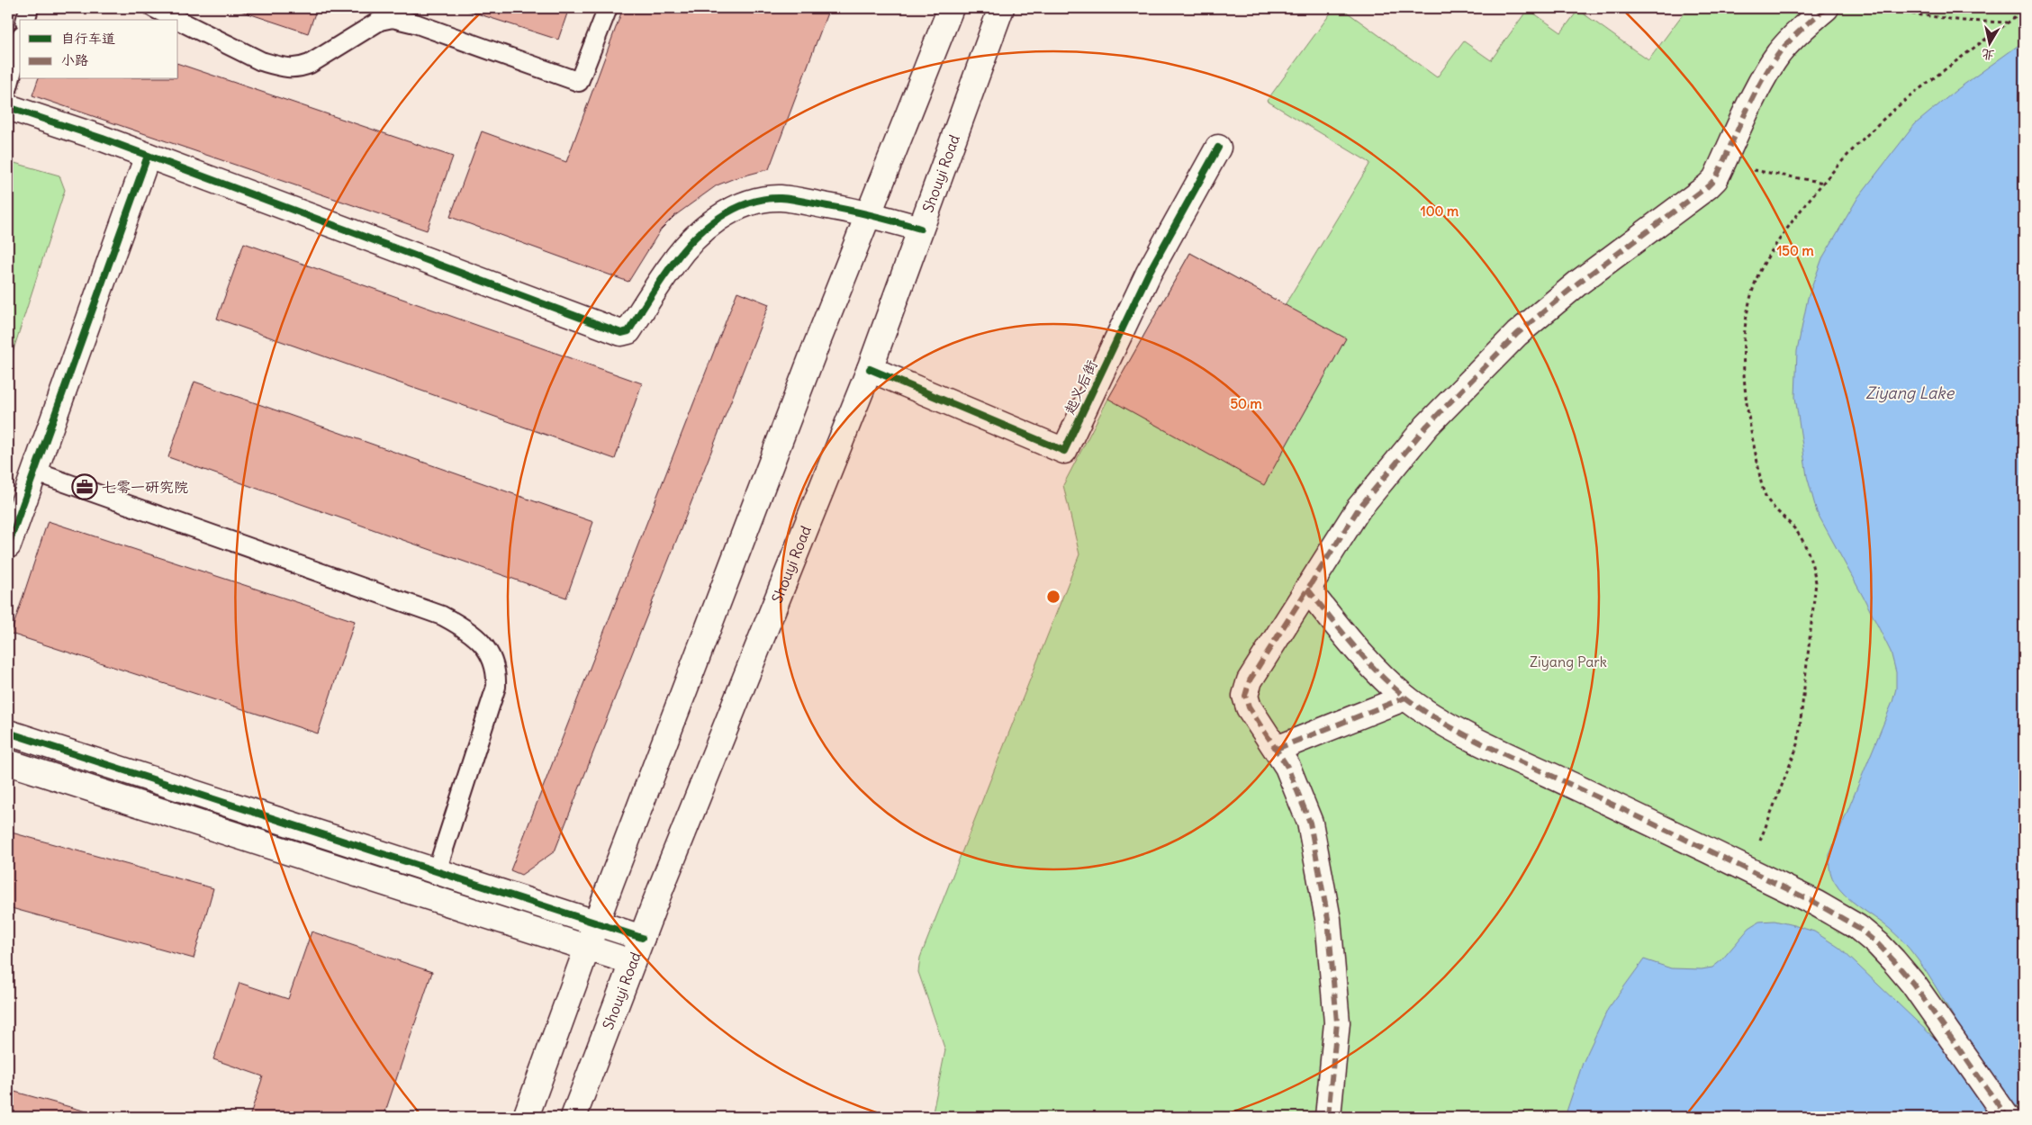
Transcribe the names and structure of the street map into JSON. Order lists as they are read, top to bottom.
{
  "streets": {
    "street": ["Shouyi Road", "起义后街"]
  },
  "crossings": [
    ["Shouyi Road", "起义后街"]
  ],
  "water": ["Ziyang Lake"],
  "parks": ["Ziyang Park"],
  "places": {
    "office": ["七零一研究院"]
  },
  "legend": ["自行车道", "小路"],
  "north": "bottom",
  "rings": ["100 m", "150 m", "50 m"]
}
